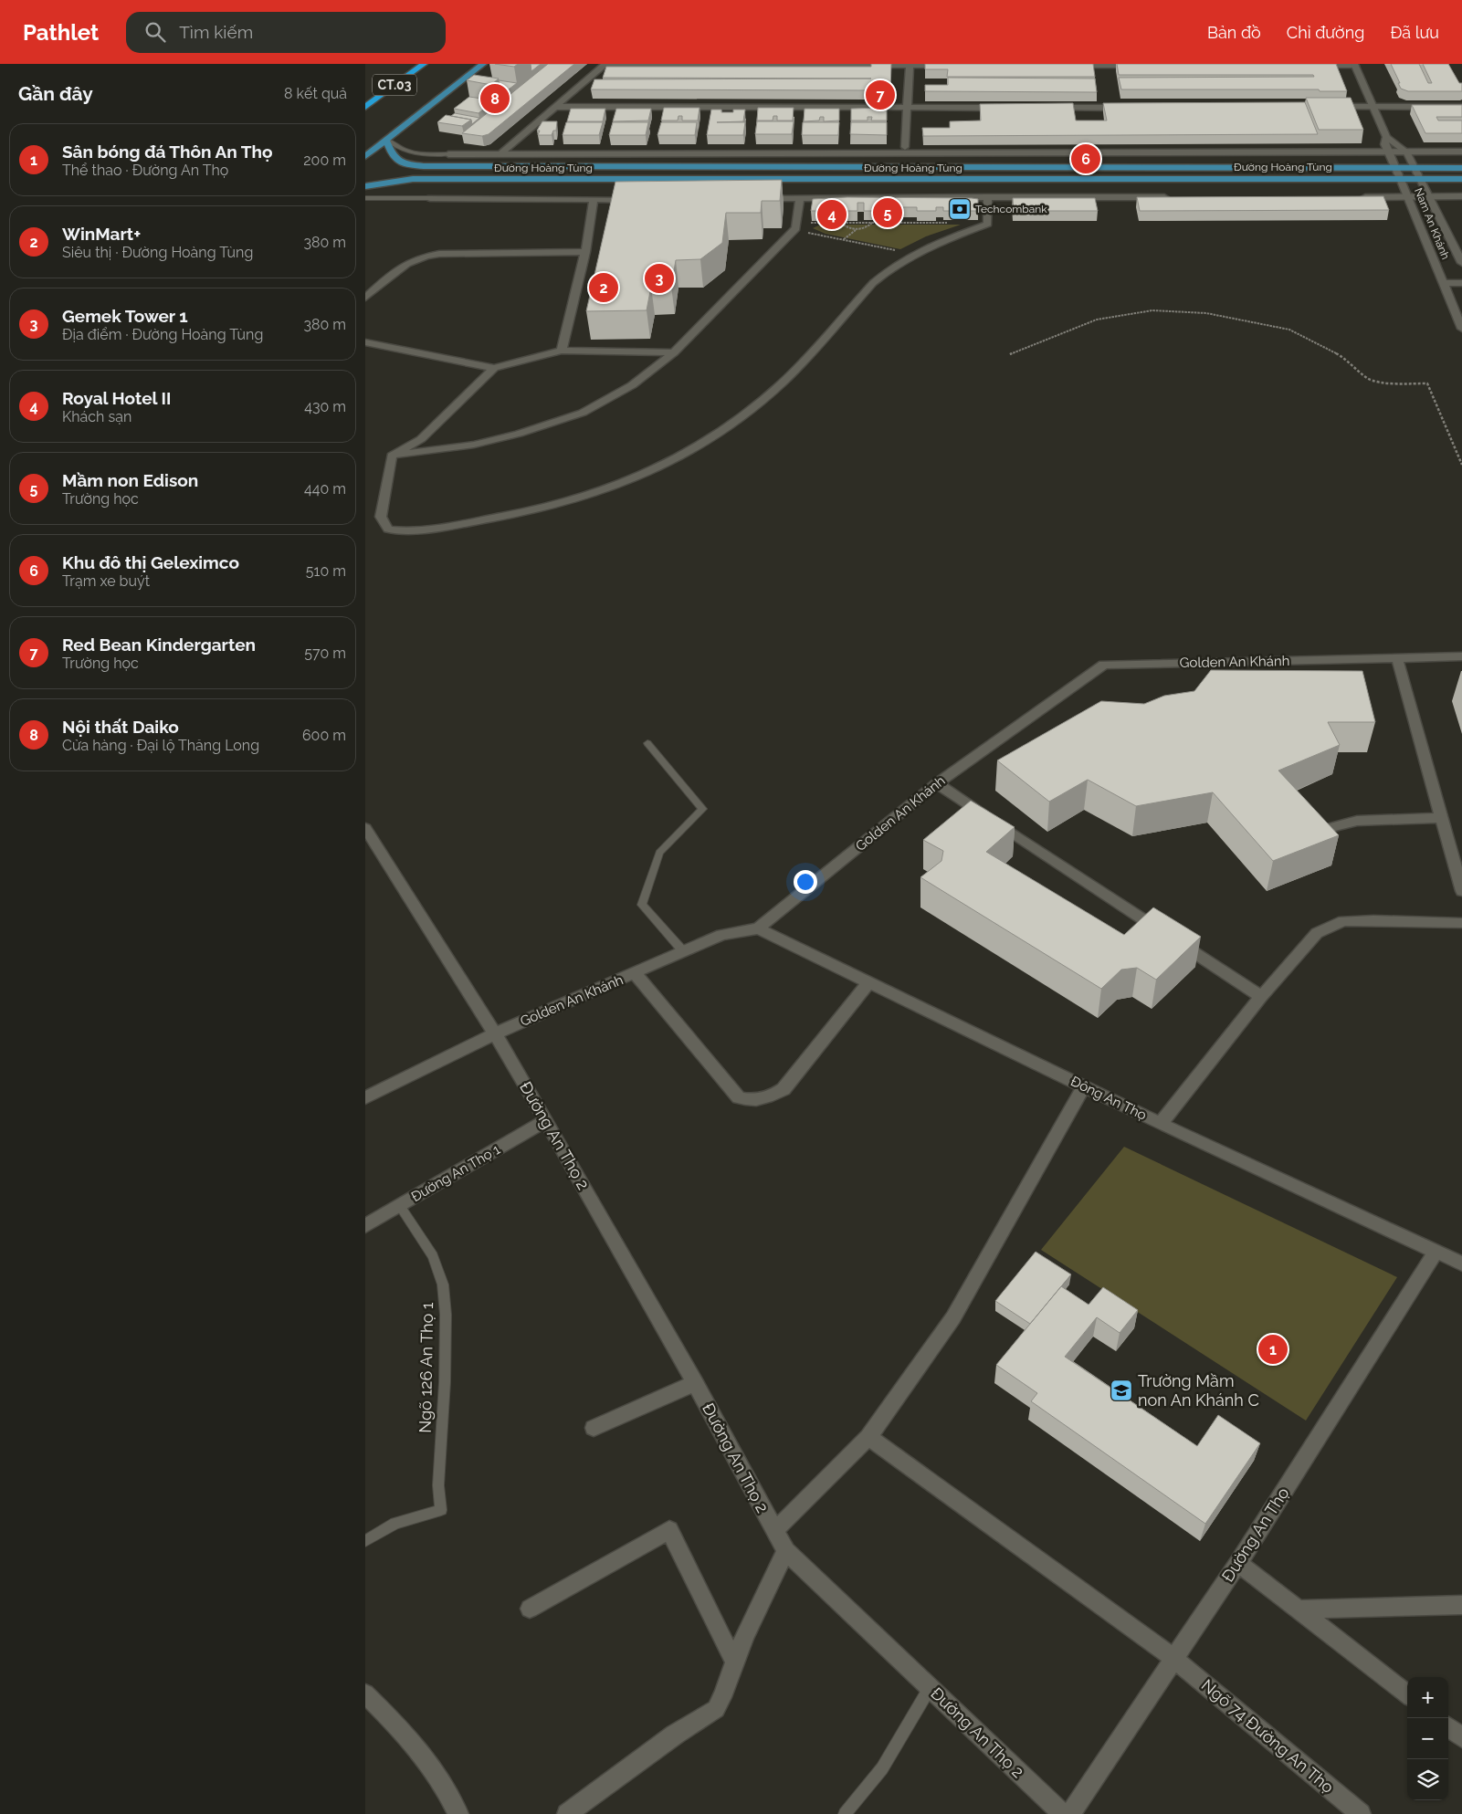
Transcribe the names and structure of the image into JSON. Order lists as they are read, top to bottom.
{
  "streets": {
    "highway": ["CT.03"],
    "main road": ["Đường Hoàng Tùng"],
    "street": [
      "Nam An Khánh",
      "Golden An Khánh",
      "Đông An Thọ",
      "Đường An Thọ 2",
      "Đường An Thọ 1",
      "Đường An Thọ",
      "Ngõ 74 Đường An Thọ"
    ],
    "lane": ["Ngõ 126 An Thọ 1"]
  },
  "crossings": [
    ["Đường Hoàng Tùng", "Nam An Khánh"],
    ["Golden An Khánh", "Đông An Thọ"],
    ["Golden An Khánh", "Đường An Thọ 2"],
    ["Đông An Thọ", "Đường An Thọ"],
    ["Đường An Thọ 2", "Đường An Thọ 1"],
    ["Đường An Thọ 1", "Ngõ 126 An Thọ 1"],
    ["Đường An Thọ", "Ngõ 74 Đường An Thọ"]
  ],
  "places": {
    "bank": ["Techcombank"],
    "school or university": ["Trường Mầm non An Khánh C"]
  },
  "page": {
    "header": "Pathlet",
    "search": "Tìm kiếm",
    "nav": ["Bản đồ", "Chỉ đường", "Đã lưu"],
    "heading": ["Gần đây", "8 kết quả"],
    "pins": [
      "7",
      "8",
      "6",
      "5",
      "4",
      "3",
      "2",
      "1"
    ],
    "list": [
      {
        "mark": "1",
        "name": "Sân bóng đá Thôn An Thọ",
        "note": "Thể thao · Đường An Thọ",
        "value": "200 m"
      },
      {
        "mark": "2",
        "name": "WinMart+",
        "note": "Siêu thị · Đường Hoàng Tùng",
        "value": "380 m"
      },
      {
        "mark": "3",
        "name": "Gemek Tower 1",
        "note": "Địa điểm · Đường Hoàng Tùng",
        "value": "380 m"
      },
      {
        "mark": "4",
        "name": "Royal Hotel II",
        "note": "Khách sạn",
        "value": "430 m"
      },
      {
        "mark": "5",
        "name": "Mầm non Edison",
        "note": "Trường học",
        "value": "440 m"
      },
      {
        "mark": "6",
        "name": "Khu đô thị Geleximco",
        "note": "Trạm xe buýt",
        "value": "510 m"
      },
      {
        "mark": "7",
        "name": "Red Bean Kindergarten",
        "note": "Trường học",
        "value": "570 m"
      },
      {
        "mark": "8",
        "name": "Nội thất Daiko",
        "note": "Cửa hàng · Đại lộ Thăng Long",
        "value": "600 m"
      }
    ],
    "map_buttons": ["+", "−"]
  }
}
